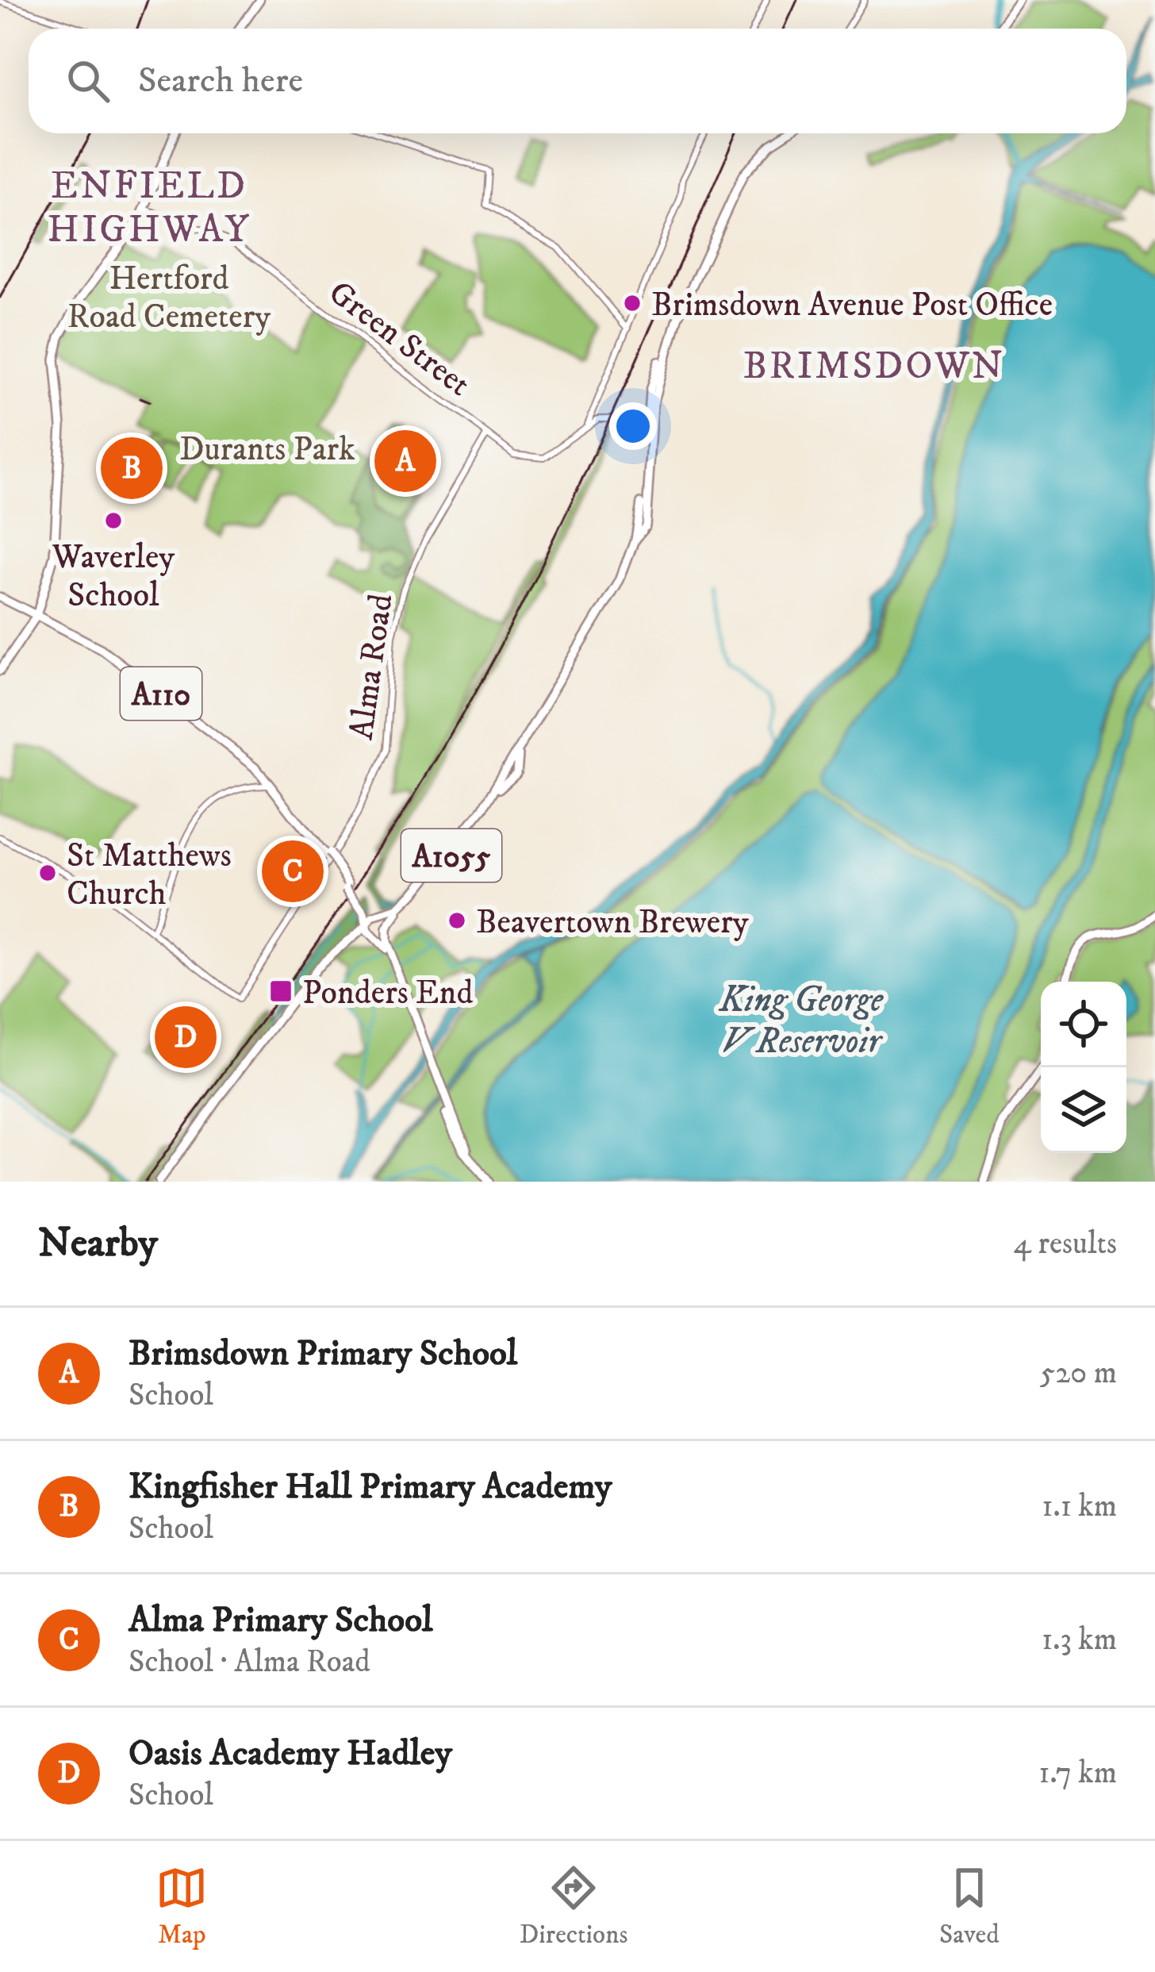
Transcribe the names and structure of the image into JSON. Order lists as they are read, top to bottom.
{
  "streets": {
    "main road": ["A110", "A1055"],
    "street": ["Green Street", "Alma Road"]
  },
  "crossings": [
    ["Green Street", "Alma Road"],
    ["Green Street", "A1055"],
    ["A110", "A1055"]
  ],
  "districts": ["ENFIELD HIGHWAY", "BRIMSDOWN"],
  "water": ["King George V Reservoir"],
  "parks": ["Hertford Road Cemetery", "Durants Park"],
  "places": {
    "other": [
      "Brimsdown Avenue Post Office",
      "Waverley School",
      "St Matthews Church",
      "Beavertown Brewery"
    ],
    "transit": ["Ponders End"]
  },
  "page": {
    "search": "Search here",
    "pins": [
      "A",
      "B",
      "C",
      "D"
    ],
    "heading": ["Nearby", "4 results"],
    "list": [
      {
        "mark": "A",
        "name": "Brimsdown Primary School",
        "note": "School",
        "value": "520 m"
      },
      {
        "mark": "B",
        "name": "Kingfisher Hall Primary Academy",
        "note": "School",
        "value": "1.1 km"
      },
      {
        "mark": "C",
        "name": "Alma Primary School",
        "note": "School · Alma Road",
        "value": "1.3 km"
      },
      {
        "mark": "D",
        "name": "Oasis Academy Hadley",
        "note": "School",
        "value": "1.7 km"
      }
    ],
    "nav": ["Map", "Directions", "Saved"]
  }
}
